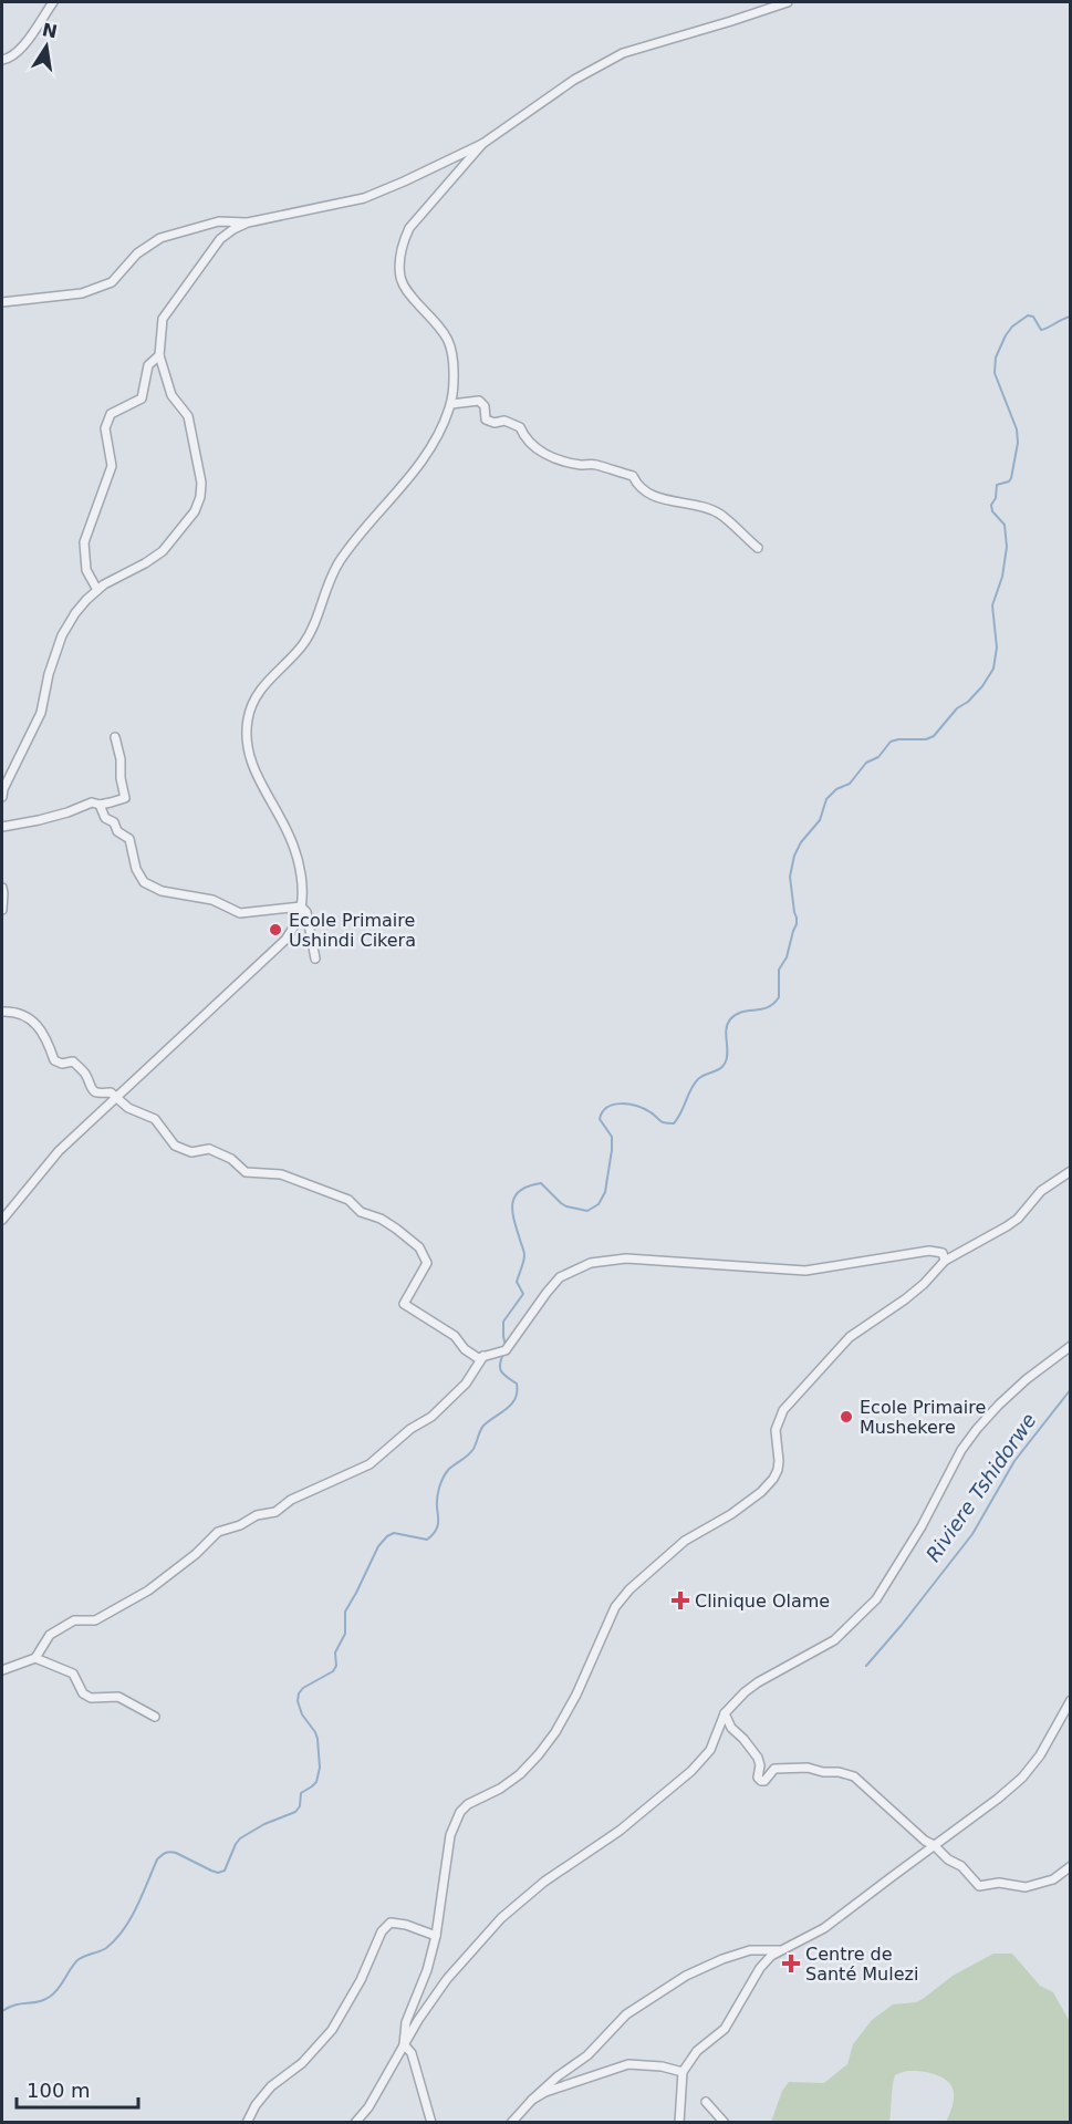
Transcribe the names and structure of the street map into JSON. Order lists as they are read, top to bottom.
{
  "water": ["Riviere Tshidorwe"],
  "places": {
    "other": ["Ecole Primaire Ushindi Cikera", "Ecole Primaire Mushekere"],
    "health": ["Clinique Olame", "Centre de Santé Mulezi"]
  },
  "scale_bar": "100 m",
  "north": "top"
}
